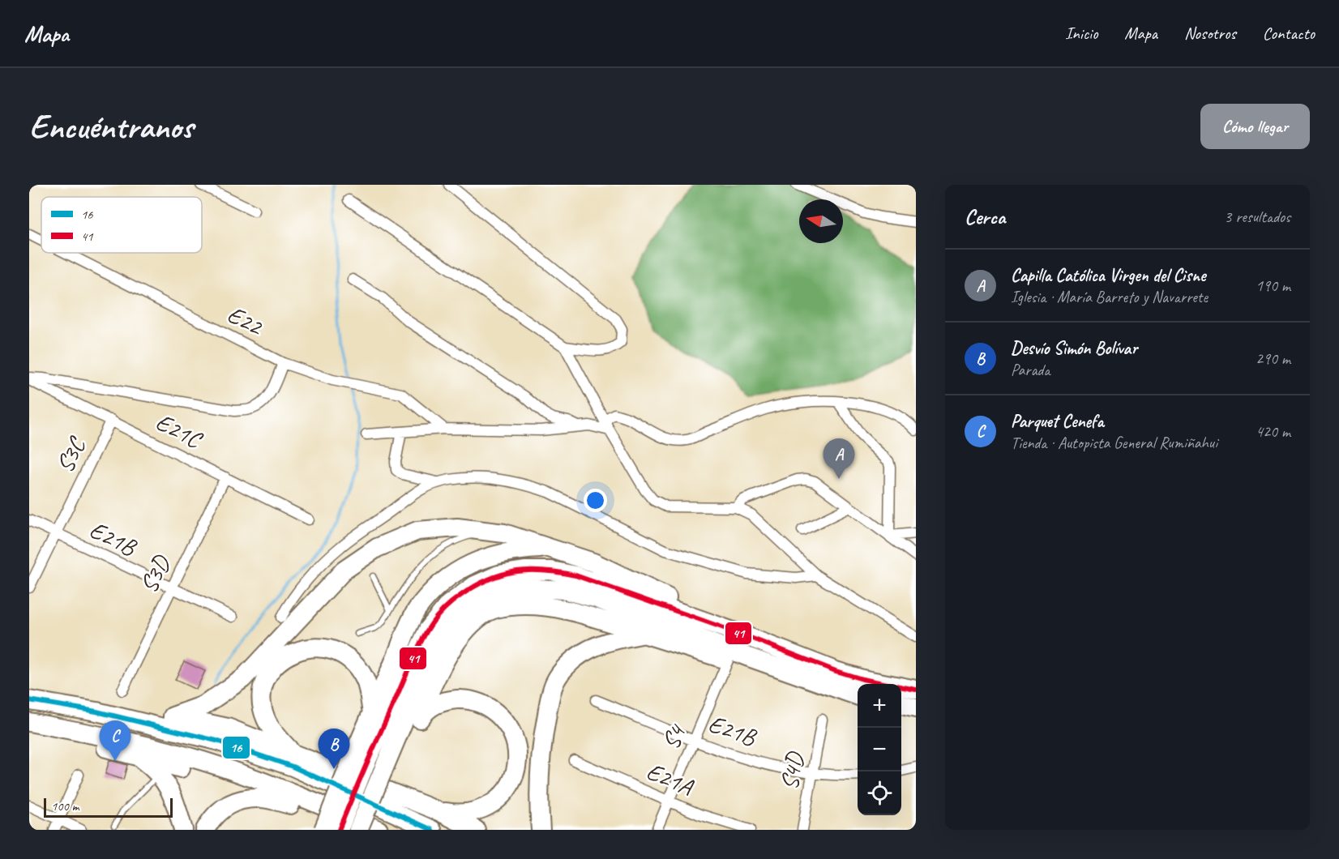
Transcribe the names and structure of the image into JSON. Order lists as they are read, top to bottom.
{
  "streets": {
    "street": [
      "E22",
      "E21C",
      "S3C",
      "E21B",
      "S3D",
      "S4",
      "S4D",
      "E21A"
    ]
  },
  "crossings": [
    ["E21C", "S3C"],
    ["E21C", "S3D"],
    ["S3C", "E21B"],
    ["E21B", "S3D"],
    ["E21B", "S4"],
    ["E21B", "S4D"],
    ["S4", "E21A"]
  ],
  "lines": ["transit line 41", "transit line 16"],
  "legend": ["16", "41"],
  "scale_bar": "100 m",
  "north": "left",
  "page": {
    "header": "Mapa",
    "nav": [
      "Inicio",
      "Mapa",
      "Nosotros",
      "Contacto"
    ],
    "buttons": "Cómo llegar",
    "title": "Encuéntranos",
    "heading": ["Cerca", "3 resultados"],
    "list": [
      {
        "mark": "A",
        "name": "Capilla Católica Virgen del Cisne",
        "note": "Iglesia · María Barreto y Navarrete",
        "value": "190 m"
      },
      {
        "mark": "B",
        "name": "Desvío Simón Bolívar",
        "note": "Parada",
        "value": "290 m"
      },
      {
        "mark": "C",
        "name": "Parquet Cenefa",
        "note": "Tienda · Autopista General Rumiñahui",
        "value": "420 m"
      }
    ],
    "pins": ["A", "C", "B"],
    "map_buttons": ["+", "−"],
    "scale": "100 m"
  }
}
